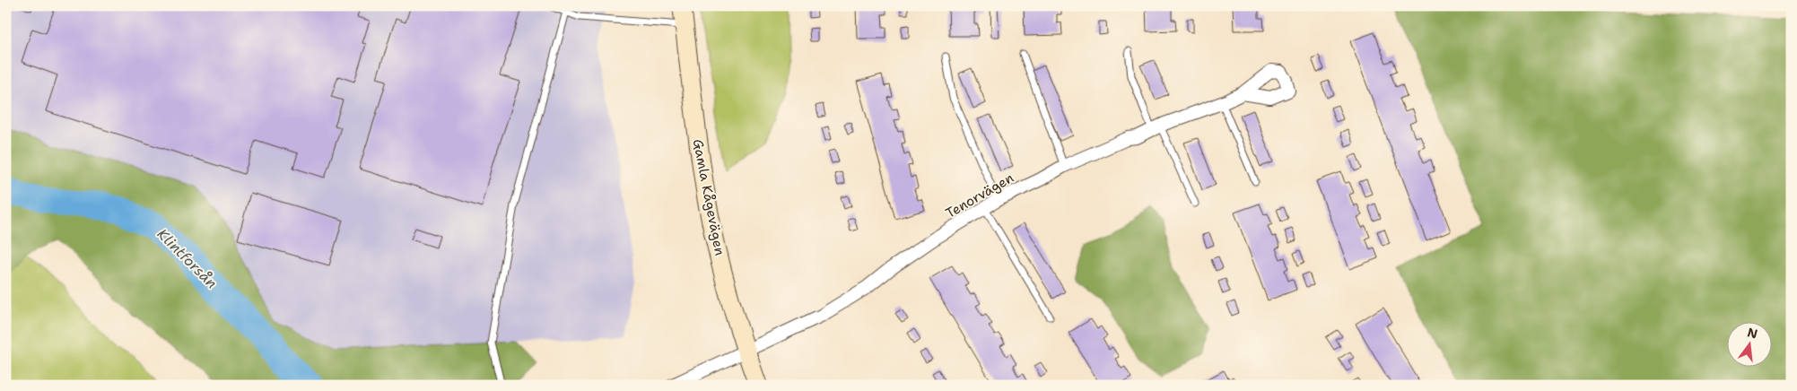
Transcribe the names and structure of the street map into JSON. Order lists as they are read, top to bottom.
{
  "streets": {
    "street": ["Tenorvägen", "Gamla Kågevägen"]
  },
  "crossings": [
    ["Tenorvägen", "Gamla Kågevägen"]
  ],
  "water": ["Klintforsån"],
  "north": "top"
}
